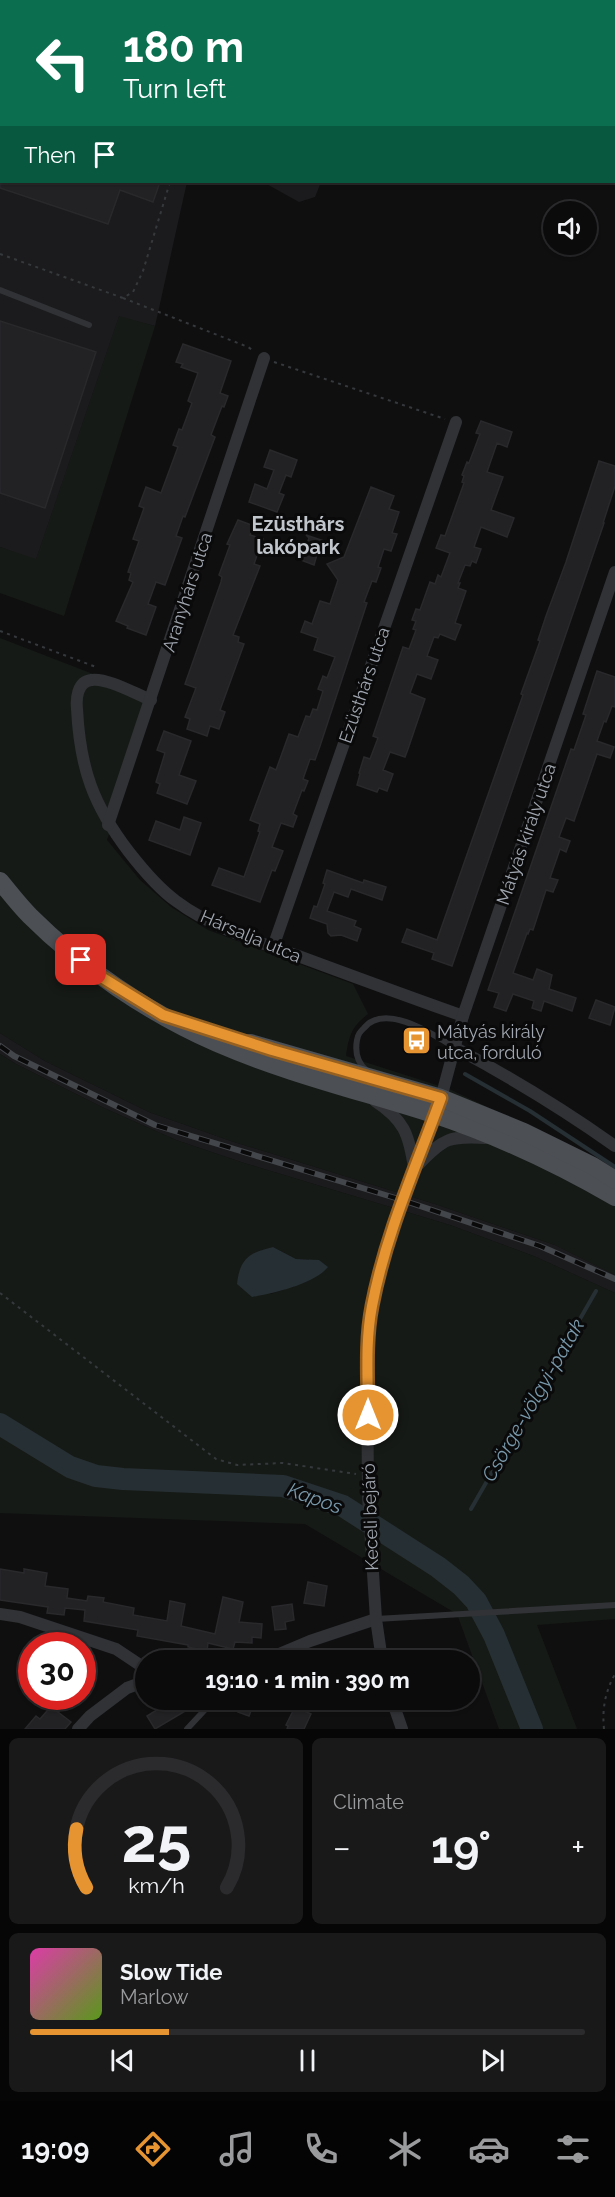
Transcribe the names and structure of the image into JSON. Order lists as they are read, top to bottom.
{
  "streets": {
    "street": [
      "Aranyhárs utca",
      "Ezüsthárs utca",
      "Mátyás király utca",
      "Hársalja utca",
      "Keceli bejáró"
    ]
  },
  "crossings": [
    ["Aranyhárs utca", "Hársalja utca"],
    ["Ezüsthárs utca", "Hársalja utca"],
    ["Mátyás király utca", "Hársalja utca"],
    ["Mátyás király utca", "Keceli bejáró"]
  ],
  "districts": ["Ezüsthárs lakópark"],
  "water": ["Csörge-völgyi-patak", "Kapos"],
  "places": {
    "bus stop": ["Mátyás király utca, forduló"]
  },
  "page": {
    "turn": ["180 m", "Turn left"],
    "then": "Then",
    "limit": "30",
    "trip": "19:10 · 1 min · 390 m",
    "tile": "Climate",
    "heat": ["−", "19°", "+"],
    "song": ["Slow Tide", "Marlow"],
    "tabs": "19:09",
    "gauge": ["25", "km/h"]
  }
}
